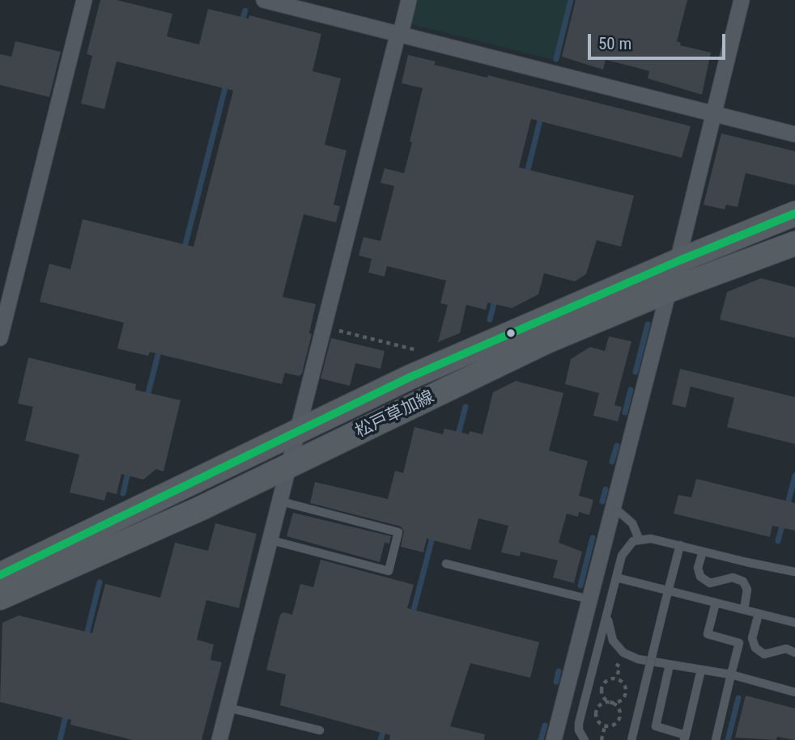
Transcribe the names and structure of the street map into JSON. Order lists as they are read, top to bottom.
{
  "streets": {
    "main road": ["松戸草加線"]
  },
  "scale_bar": "50 m"
}
